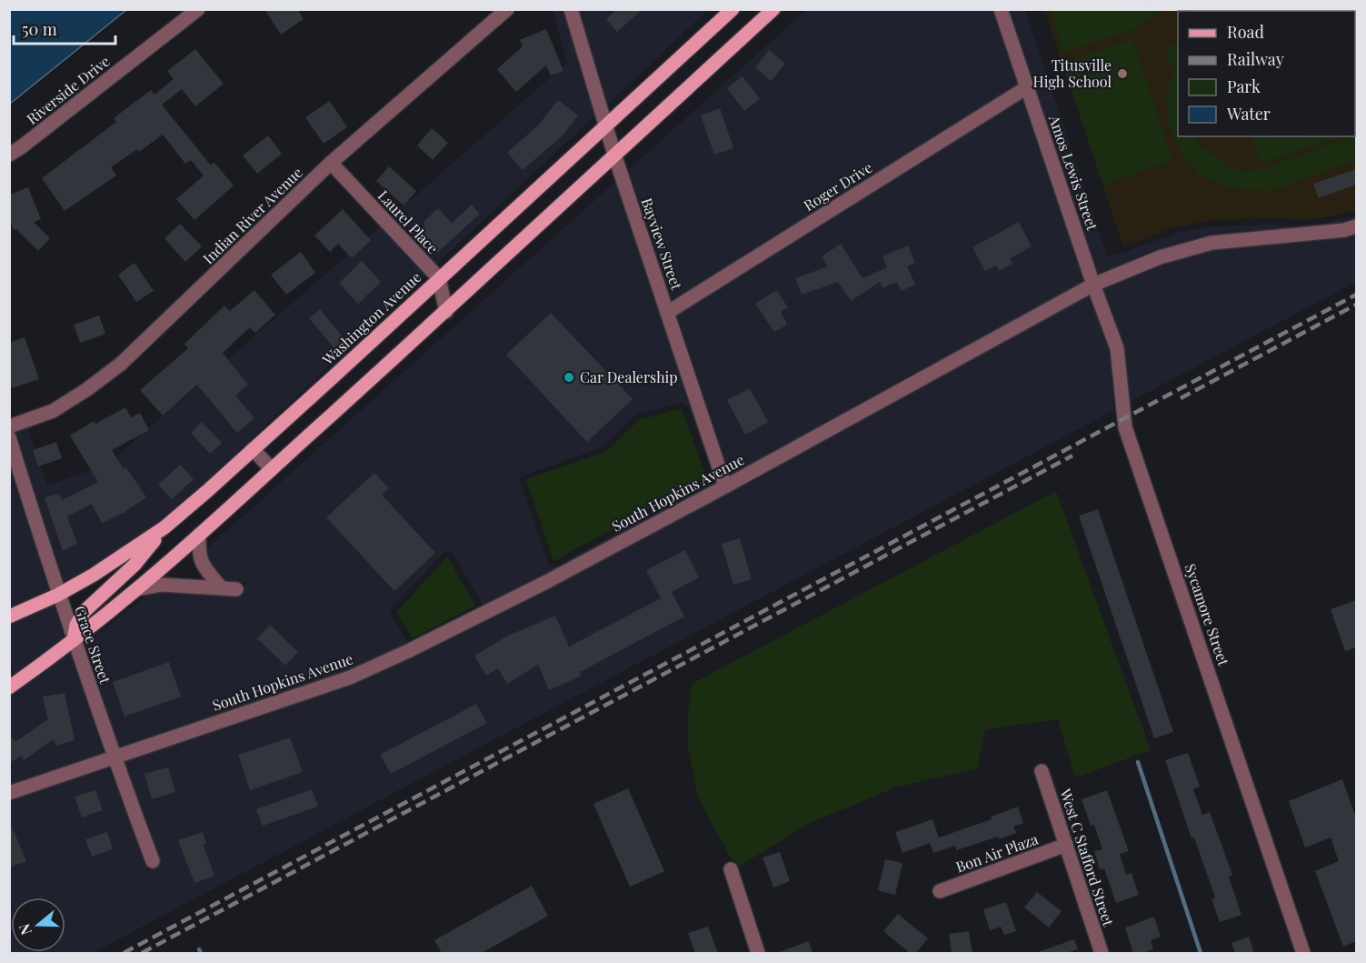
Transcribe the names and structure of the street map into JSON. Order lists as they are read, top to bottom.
{
  "streets": {
    "main road": ["Washington Avenue"],
    "street": [
      "Riverside Drive",
      "Amos Lewis Street",
      "Roger Drive",
      "Indian River Avenue",
      "Laurel Place",
      "Bayview Street",
      "South Hopkins Avenue",
      "Sycamore Street",
      "Grace Street",
      "Bon Air Plaza",
      "West C Stafford Street"
    ]
  },
  "crossings": [
    ["Amos Lewis Street", "Roger Drive"],
    ["Amos Lewis Street", "South Hopkins Avenue"],
    ["Amos Lewis Street", "Sycamore Street"],
    ["Roger Drive", "Bayview Street"],
    ["Indian River Avenue", "Laurel Place"],
    ["Laurel Place", "Washington Avenue"],
    ["Bayview Street", "Washington Avenue"],
    ["Bayview Street", "South Hopkins Avenue"],
    ["Washington Avenue", "Grace Street"],
    ["South Hopkins Avenue", "Sycamore Street"],
    ["South Hopkins Avenue", "Grace Street"],
    ["Bon Air Plaza", "West C Stafford Street"]
  ],
  "places": ["Titusville High School", "Car Dealership"],
  "legend": [
    "Road",
    "Railway",
    "Park",
    "Water"
  ],
  "scale_bar": "50 m",
  "north": "left"
}
